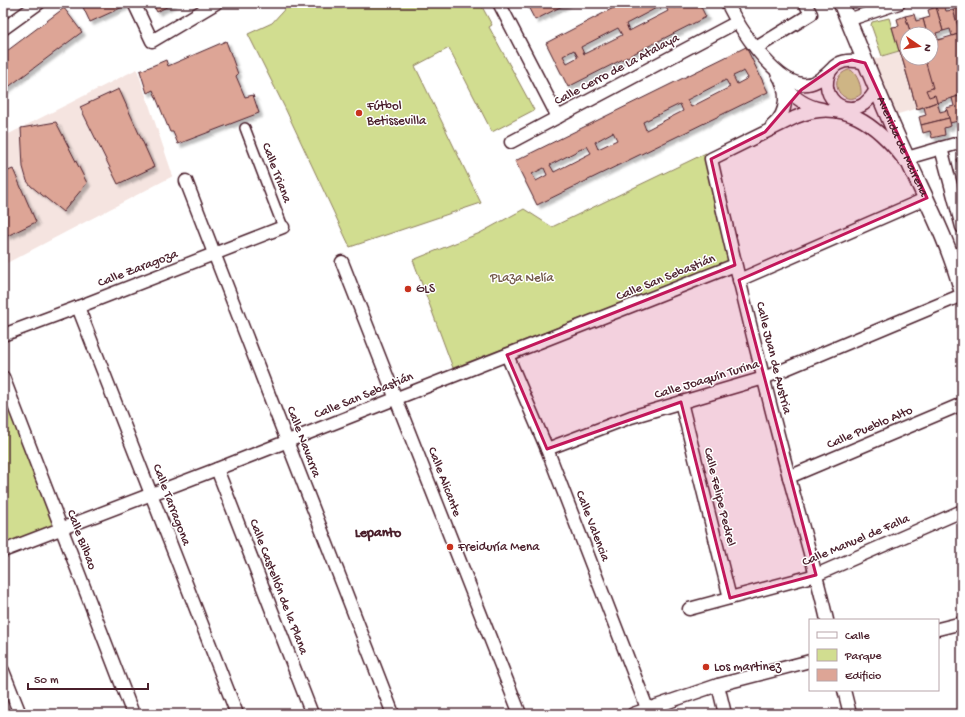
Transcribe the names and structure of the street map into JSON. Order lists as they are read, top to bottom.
{
  "streets": {
    "street": [
      "Calle Cerro de La Atalaya",
      "Avenida de Mairena",
      "Calle Triana",
      "Calle Zaragoza",
      "Calle San Sebastián",
      "Calle Juan de Austria",
      "Calle Joaquín Turina",
      "Calle Pueblo Alto",
      "Calle Navarra",
      "Calle Alicante",
      "Calle Felipe Pedrel",
      "Calle Tarragona",
      "Calle Valencia",
      "Calle Bilbao",
      "Calle Manuel de Falla",
      "Calle Castellón de la Plana"
    ]
  },
  "crossings": [
    ["Avenida de Mairena", "Calle Juan de Austria"],
    ["Calle Triana", "Calle Zaragoza"],
    ["Calle Zaragoza", "Calle Navarra"],
    ["Calle Zaragoza", "Calle Tarragona"],
    ["Calle San Sebastián", "Calle Juan de Austria"],
    ["Calle San Sebastián", "Calle Navarra"],
    ["Calle San Sebastián", "Calle Alicante"],
    ["Calle San Sebastián", "Calle Tarragona"],
    ["Calle San Sebastián", "Calle Valencia"],
    ["Calle San Sebastián", "Calle Bilbao"],
    ["Calle San Sebastián", "Calle Castellón de la Plana"],
    ["Calle Juan de Austria", "Calle Joaquín Turina"],
    ["Calle Juan de Austria", "Calle Pueblo Alto"],
    ["Calle Juan de Austria", "Calle Manuel de Falla"],
    ["Calle Joaquín Turina", "Calle Felipe Pedrel"],
    ["Calle Joaquín Turina", "Calle Valencia"],
    ["Calle Felipe Pedrel", "Calle Manuel de Falla"]
  ],
  "districts": ["Lepanto"],
  "parks": ["PLaza Nelía"],
  "places": [
    "Fútbol Betissevilla",
    "GLS",
    "Freiduría Mena",
    "Los martinez"
  ],
  "legend": ["Calle", "Parque", "Edificio"],
  "scale_bar": "50 m",
  "north": "right"
}
